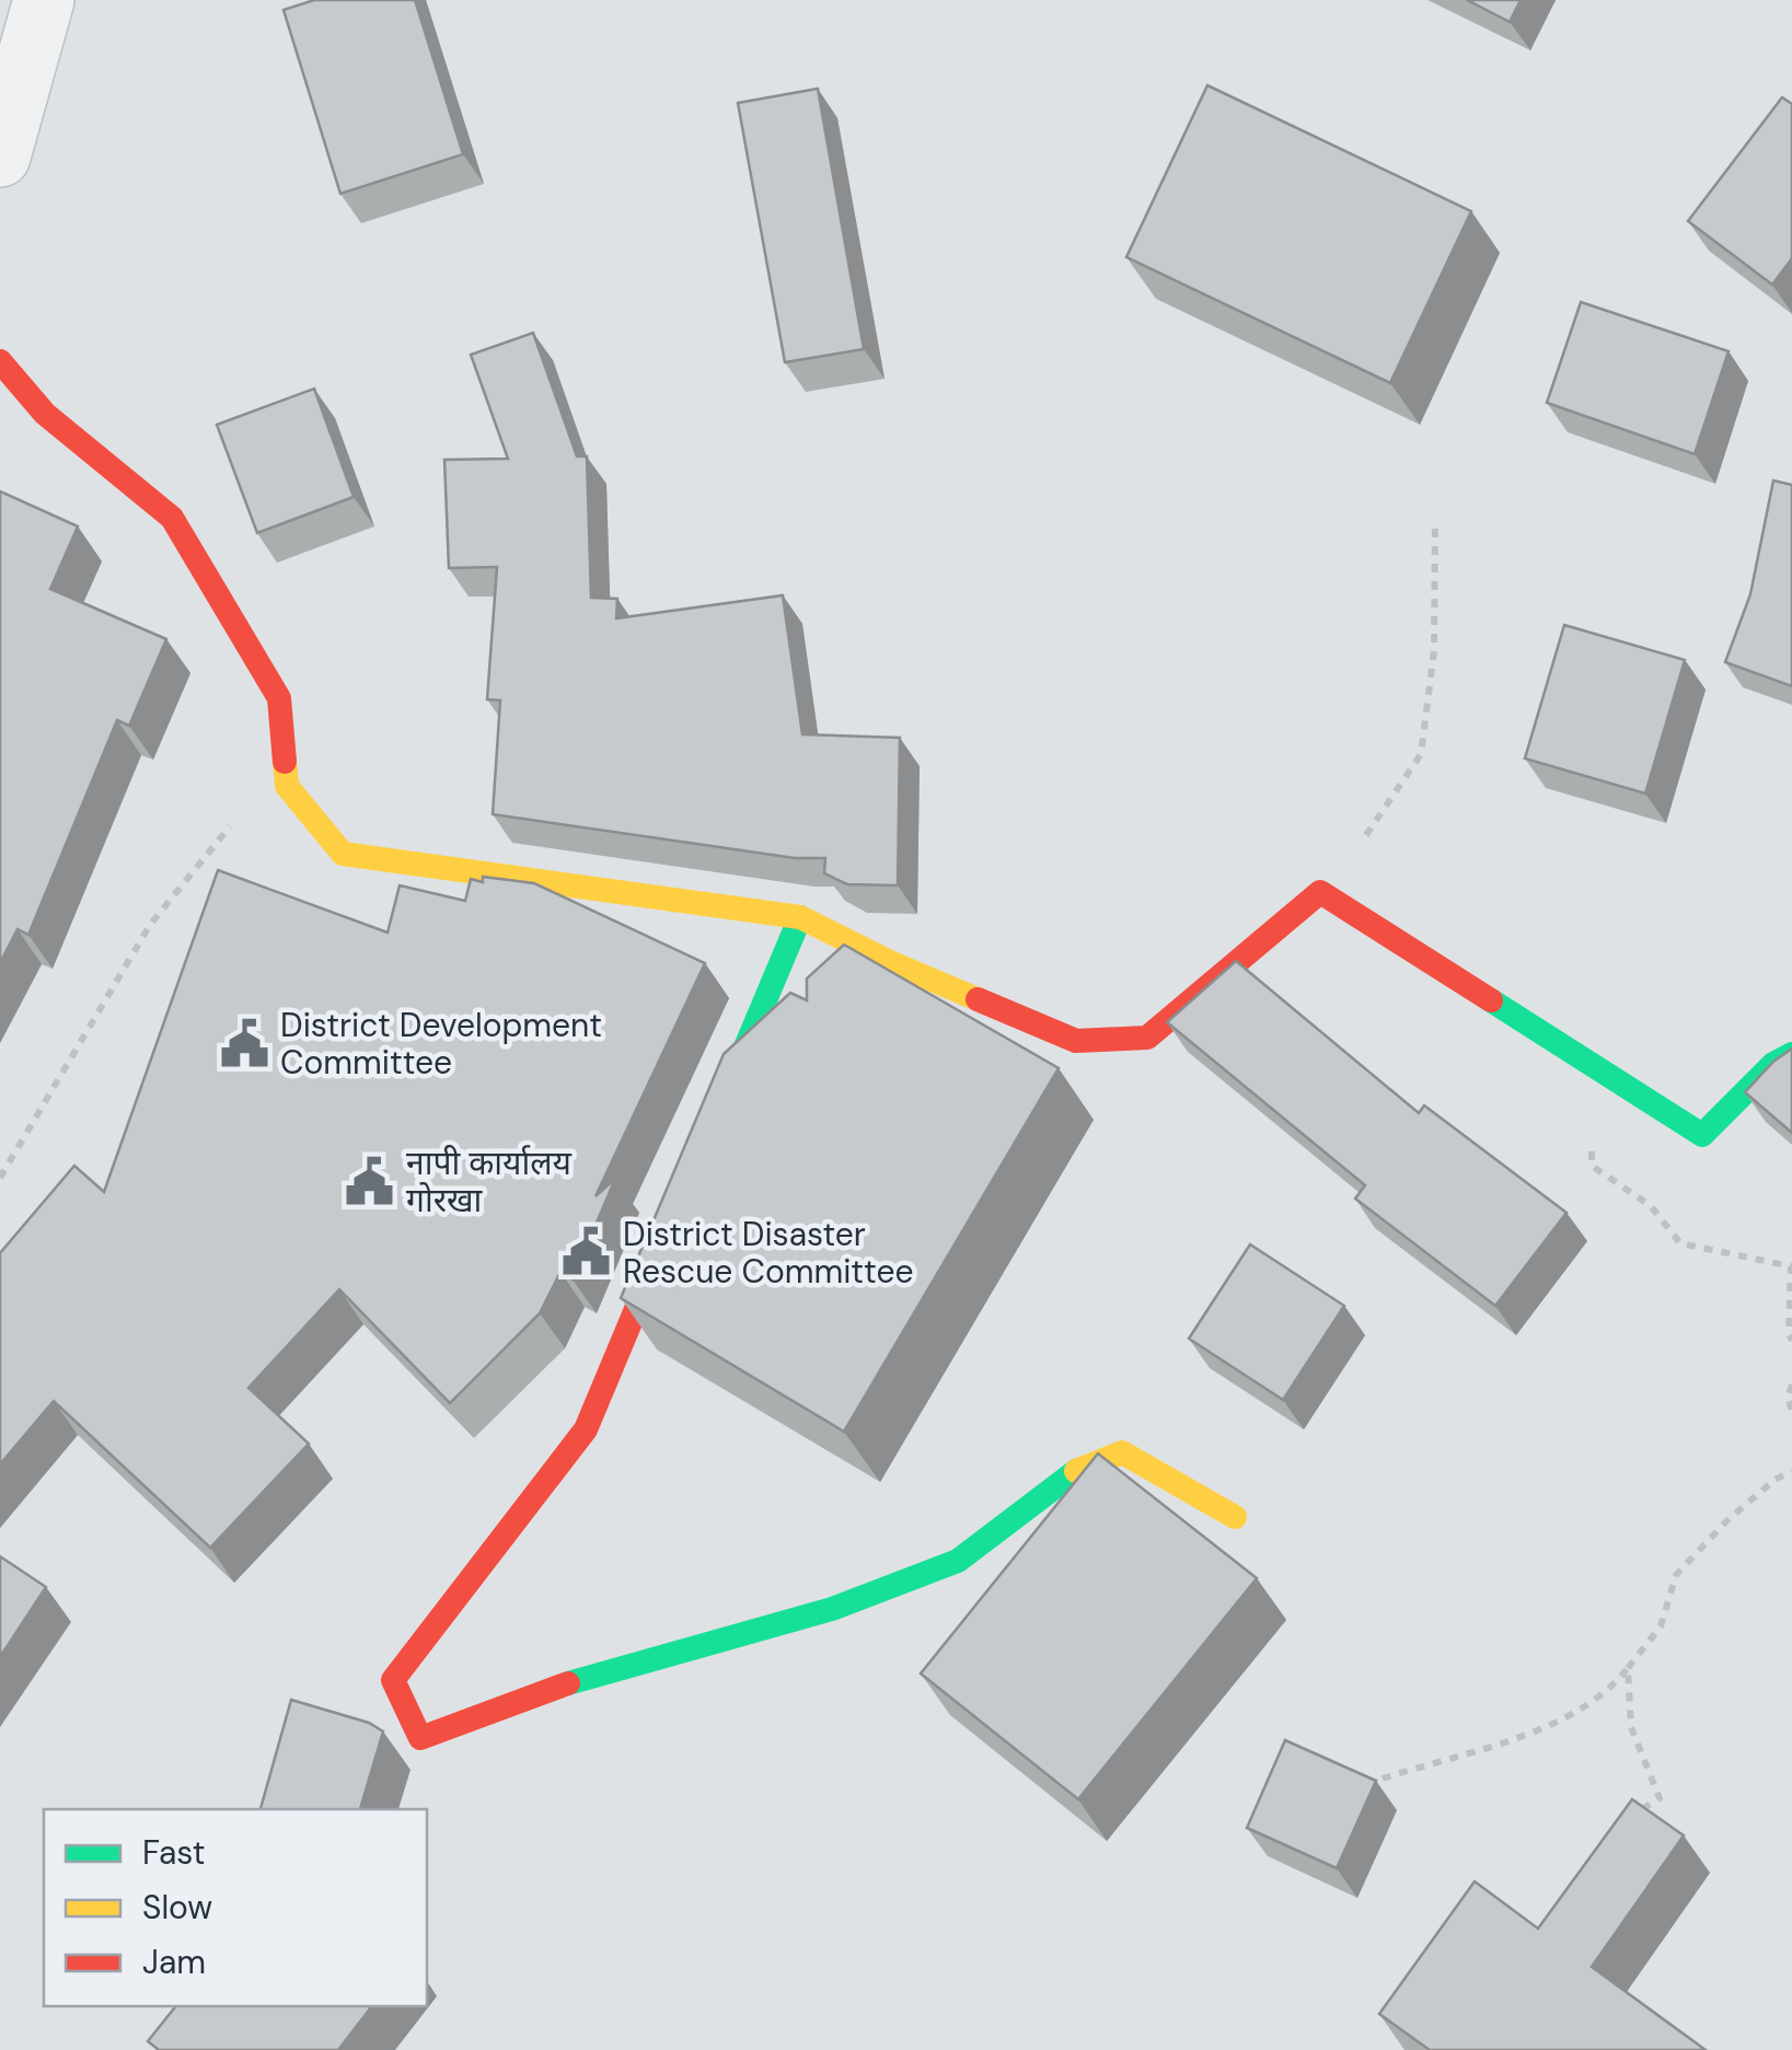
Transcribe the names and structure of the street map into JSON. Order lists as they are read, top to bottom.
{
  "places": {
    "public building": ["District Development Committee", "नापी कार्यालय गोरखा", "District Disaster Rescue Committee"]
  },
  "legend": ["Fast", "Slow", "Jam"]
}
